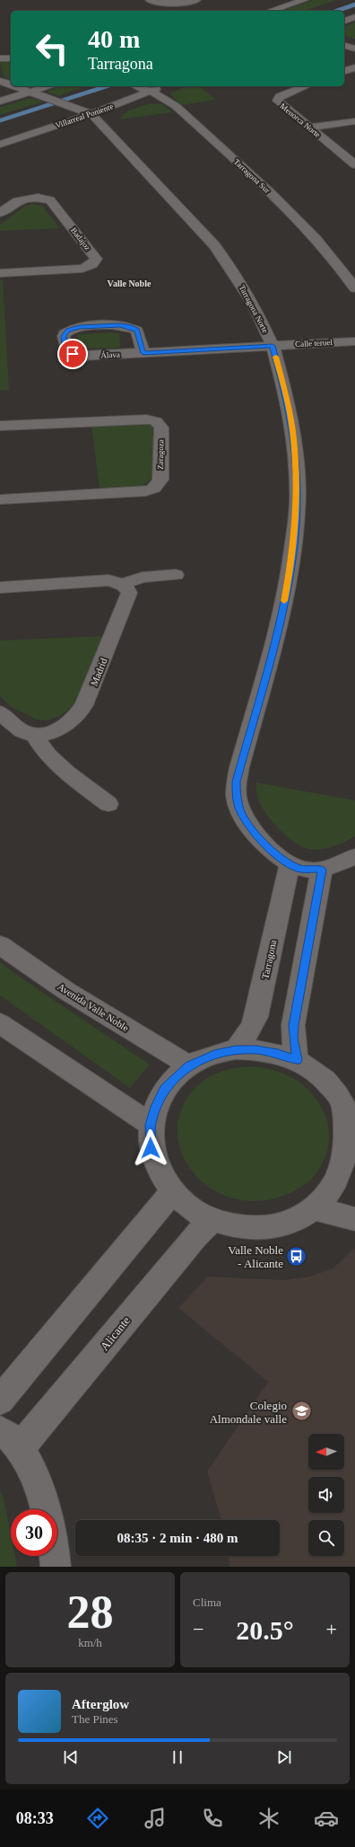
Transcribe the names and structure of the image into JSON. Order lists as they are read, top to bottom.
{
  "streets": {
    "street": [
      "Villarreal Poniente",
      "Menorca Norte",
      "Tarragona Sur",
      "Badajoz",
      "Tarragona Norte",
      "Calle teruel",
      "Álava",
      "Zaragoza",
      "Madrid",
      "Tarragona",
      "Avenida Valle Noble",
      "Alicante"
    ]
  },
  "crossings": [
    ["Villarreal Poniente", "Tarragona Sur"],
    ["Villarreal Poniente", "Tarragona Norte"],
    ["Tarragona Norte", "Calle teruel"],
    ["Tarragona Norte", "Álava"],
    ["Tarragona Norte", "Tarragona"],
    ["Calle teruel", "Álava"]
  ],
  "districts": ["Valle Noble"],
  "places": {
    "bus stop": ["Valle Noble - Alicante"],
    "school or university": ["Colegio Almondale valle"]
  },
  "north": "left",
  "page": {
    "turn": ["40 m", "Tarragona"],
    "limit": "30",
    "trip": "08:35 · 2 min · 480 m",
    "tile": [
      ["28", "km/h"],
      "Clima"
    ],
    "heat": ["−", "20.5°", "+"],
    "song": ["Afterglow", "The Pines"],
    "tabs": "08:33"
  }
}
